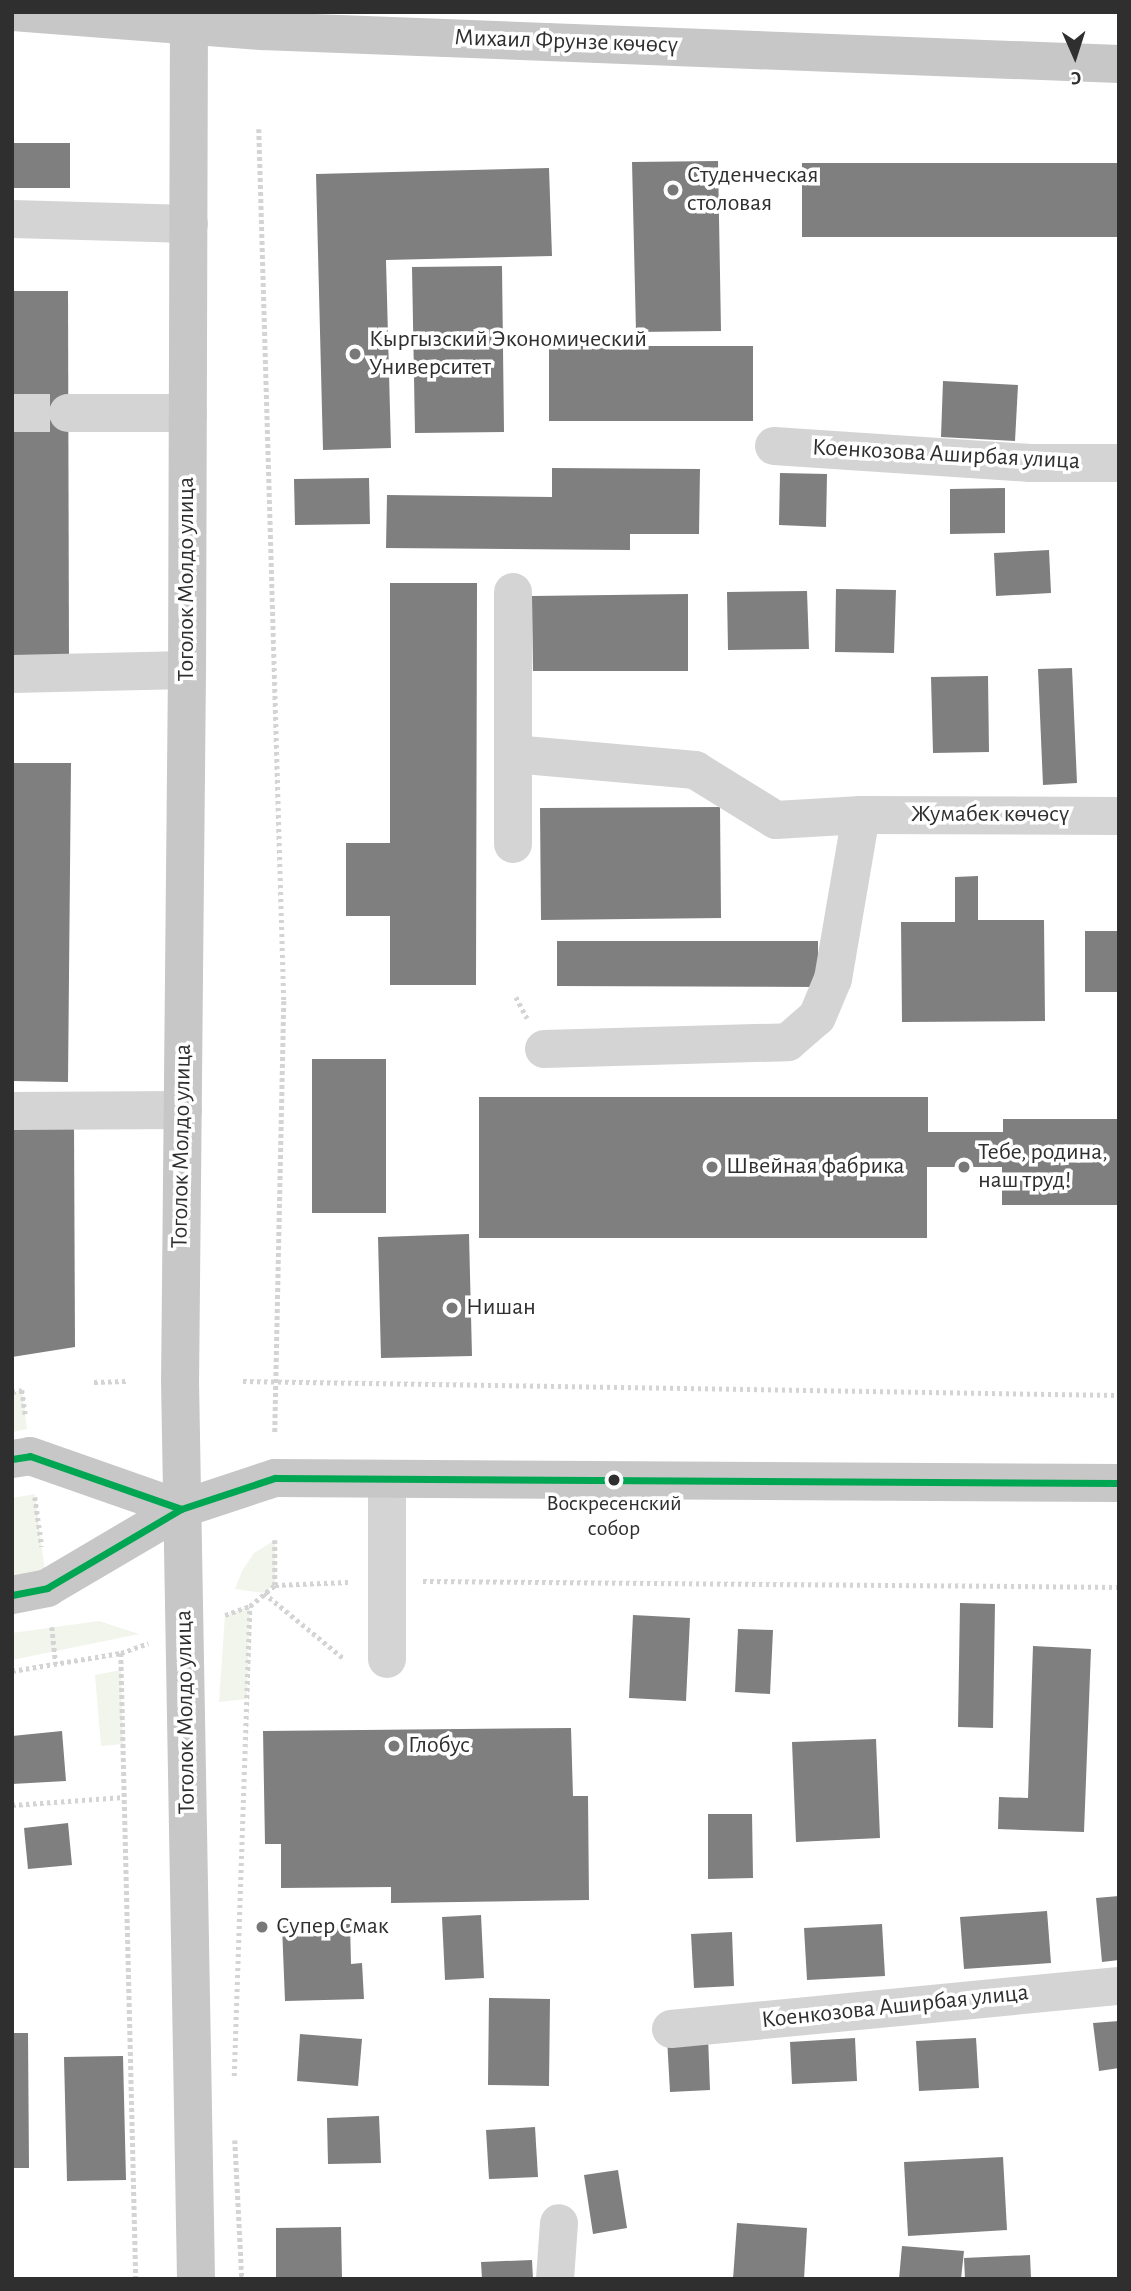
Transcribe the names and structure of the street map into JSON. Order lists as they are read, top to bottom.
{
  "streets": {
    "main road": ["Михаил Фрунзе көчөсү", "Тоголок Молдо улица"],
    "street": ["Коенкозова Аширбая улица", "Жумабек көчөсү"]
  },
  "crossings": [
    ["Михаил Фрунзе көчөсү", "Тоголок Молдо улица"]
  ],
  "places": [
    "Студенческая столовая",
    "Кыргызский Экономический Университет",
    "Швейная фабрика",
    "Тебе, родина, наш труд!",
    "Нишан",
    "Воскресенский собор",
    "Глобус",
    "Супер Смак"
  ],
  "north": "bottom"
}
